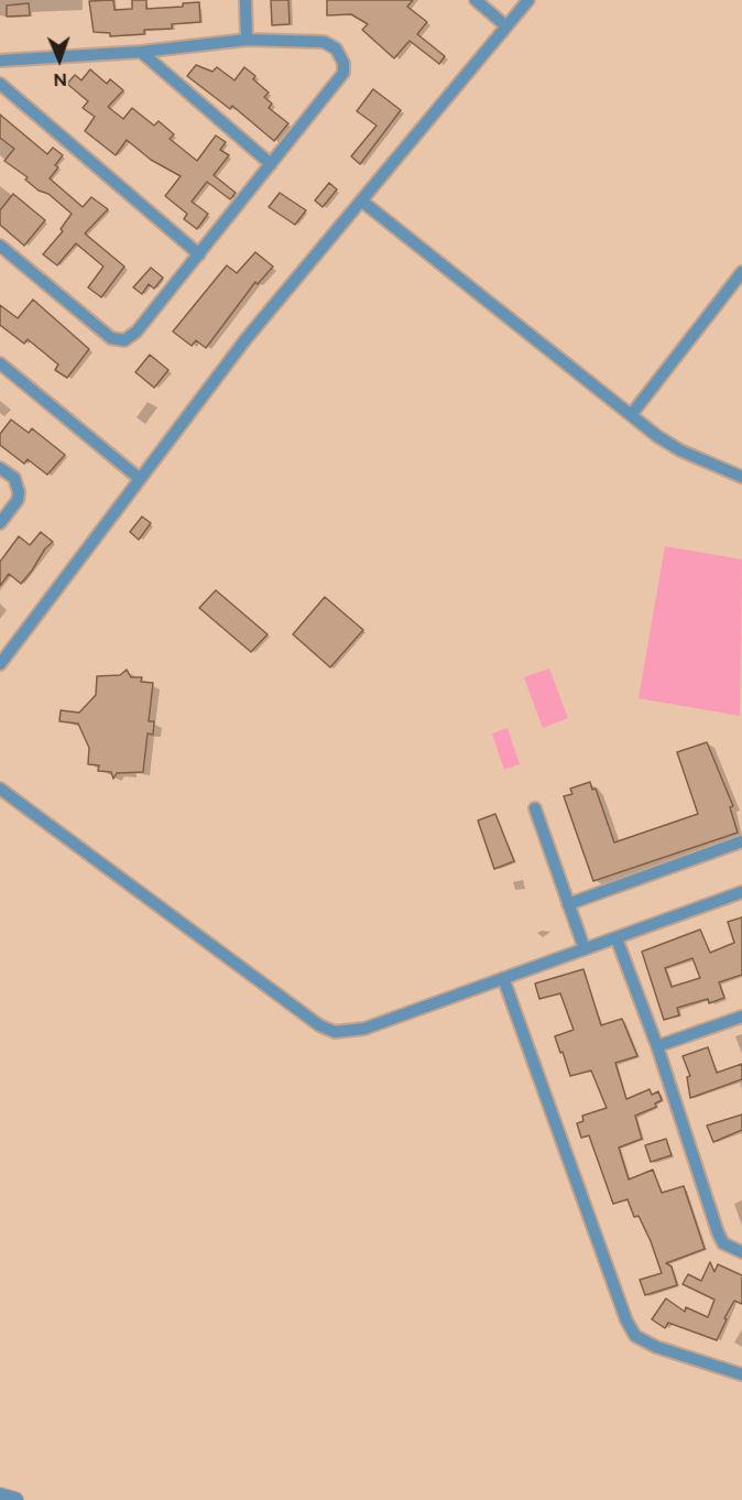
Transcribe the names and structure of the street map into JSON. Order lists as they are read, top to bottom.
{
  "north": "bottom"
}
